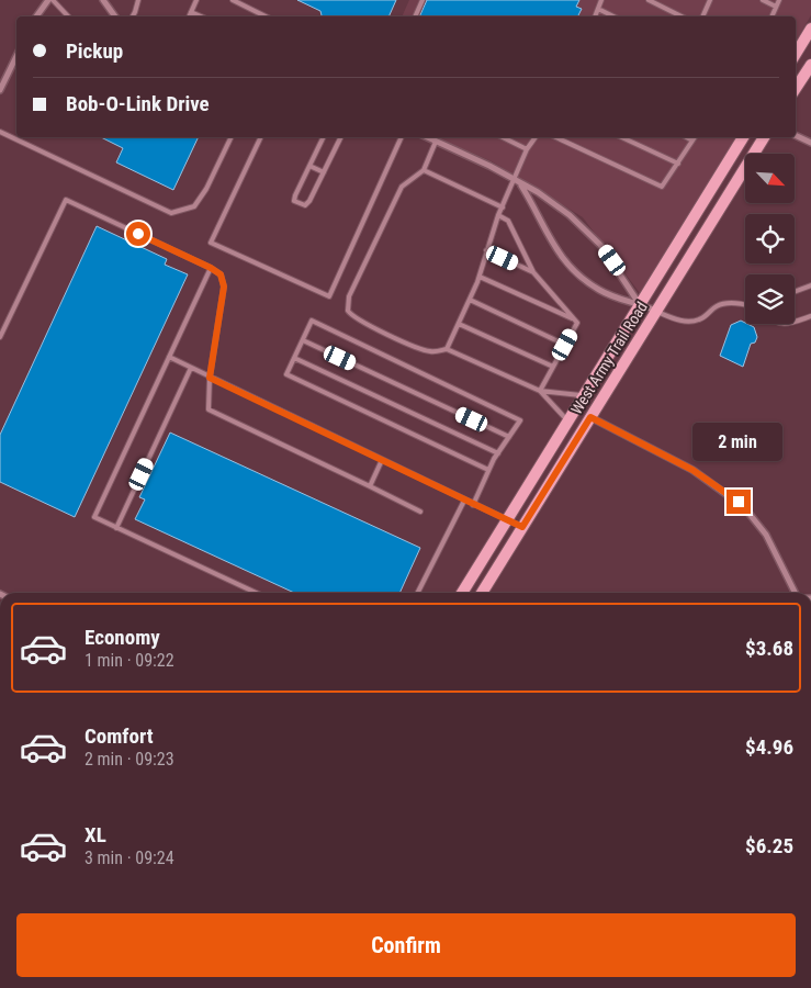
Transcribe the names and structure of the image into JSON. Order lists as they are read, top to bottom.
{
  "streets": {
    "main road": ["West Army Trail Road"]
  },
  "north": "bottom right",
  "page": {
    "banner": ["Pickup", "Bob-O-Link Drive"],
    "bubble": "2 min",
    "list": [
      {
        "name": "Economy",
        "note": "1 min · 09:22",
        "value": "$3.68"
      },
      {
        "name": "Comfort",
        "note": "2 min · 09:23",
        "value": "$4.96"
      },
      {
        "name": "XL",
        "note": "3 min · 09:24",
        "value": "$6.25"
      }
    ],
    "buttons": "Confirm"
  }
}
